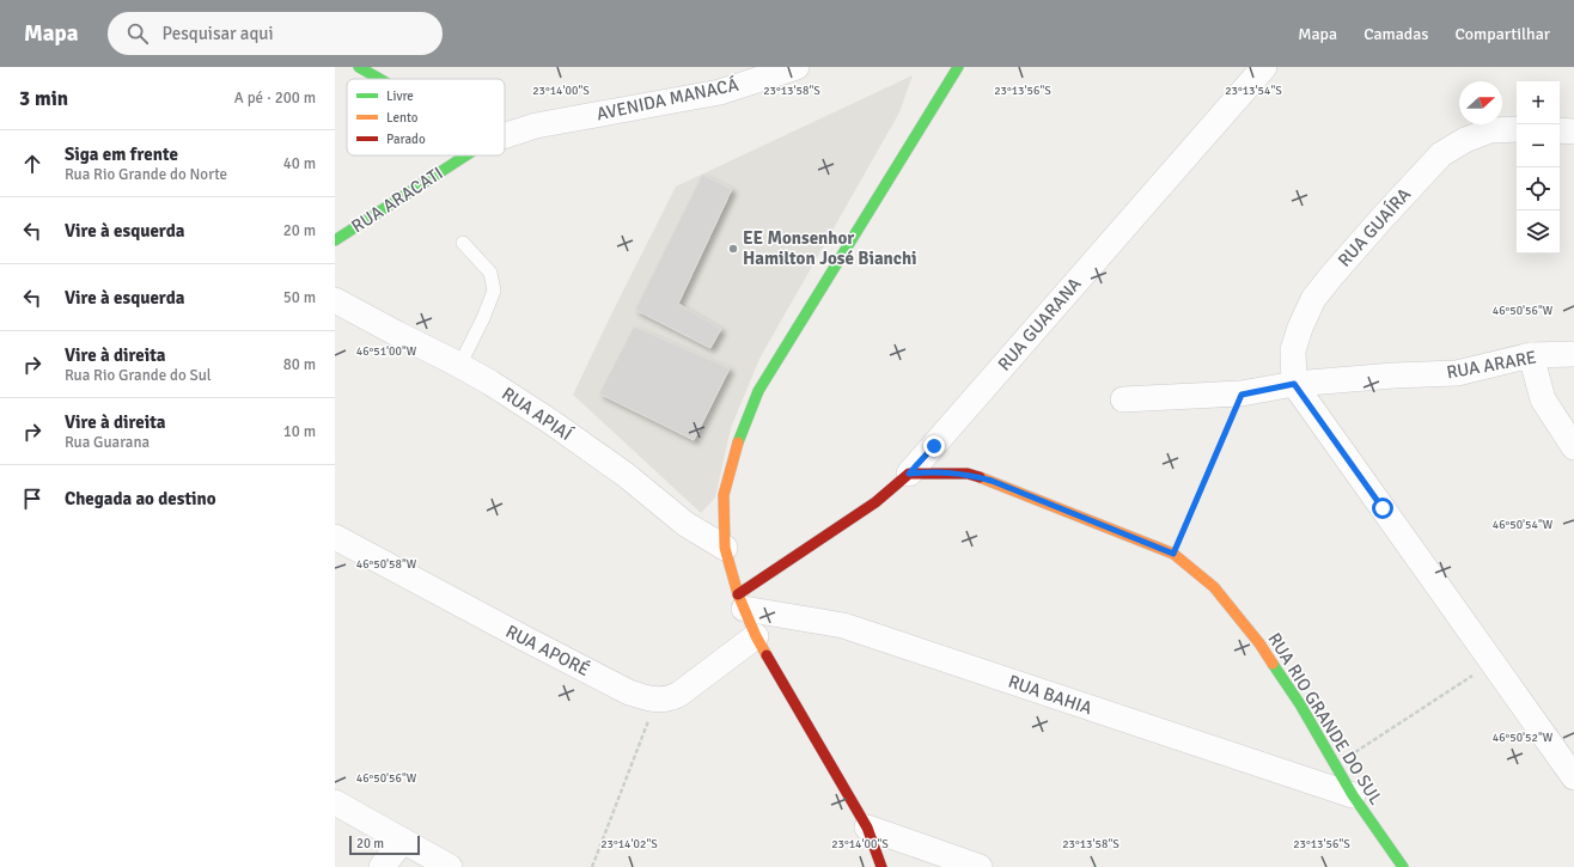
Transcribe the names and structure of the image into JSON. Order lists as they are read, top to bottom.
{
  "streets": {
    "street": [
      "AVENIDA MANACÁ",
      "RUA ARACATI",
      "RUA GUAÍRA",
      "RUA GUARANA",
      "RUA ARARE",
      "RUA APIAÍ",
      "RUA APORÉ",
      "RUA BAHIA",
      "RUA RIO GRANDE DO SUL"
    ]
  },
  "crossings": [
    ["AVENIDA MANACÁ", "RUA ARACATI"],
    ["RUA GUAÍRA", "RUA ARARE"],
    ["RUA GUARANA", "RUA RIO GRANDE DO SUL"],
    ["RUA BAHIA", "RUA RIO GRANDE DO SUL"]
  ],
  "places": ["EE Monsenhor Hamilton José Bianchi"],
  "legend": ["Livre", "Lento", "Parado"],
  "scale_bar": "20 m",
  "north": "right",
  "page": {
    "header": "Mapa",
    "search": "Pesquisar aqui",
    "nav": ["Mapa", "Camadas", "Compartilhar"],
    "heading": ["3 min", "A pé · 200 m"],
    "map_buttons": ["+", "−"],
    "list": [
      ["Siga em frente", "Rua Rio Grande do Norte", "40 m"],
      ["Vire à esquerda", "20 m"],
      ["Vire à esquerda", "50 m"],
      ["Vire à direita", "Rua Rio Grande do Sul", "80 m"],
      ["Vire à direita", "Rua Guarana", "10 m"],
      "Chegada ao destino"
    ],
    "scale": "20 m"
  },
  "coordinates": [
    "23°14'00\"S",
    "23°13'58\"S",
    "23°13'56\"S",
    "23°13'54\"S",
    "46°50'56\"W",
    "46°51'00\"W",
    "46°50'54\"W",
    "46°50'58\"W",
    "46°50'52\"W",
    "23°14'02\"S"
  ]
}
